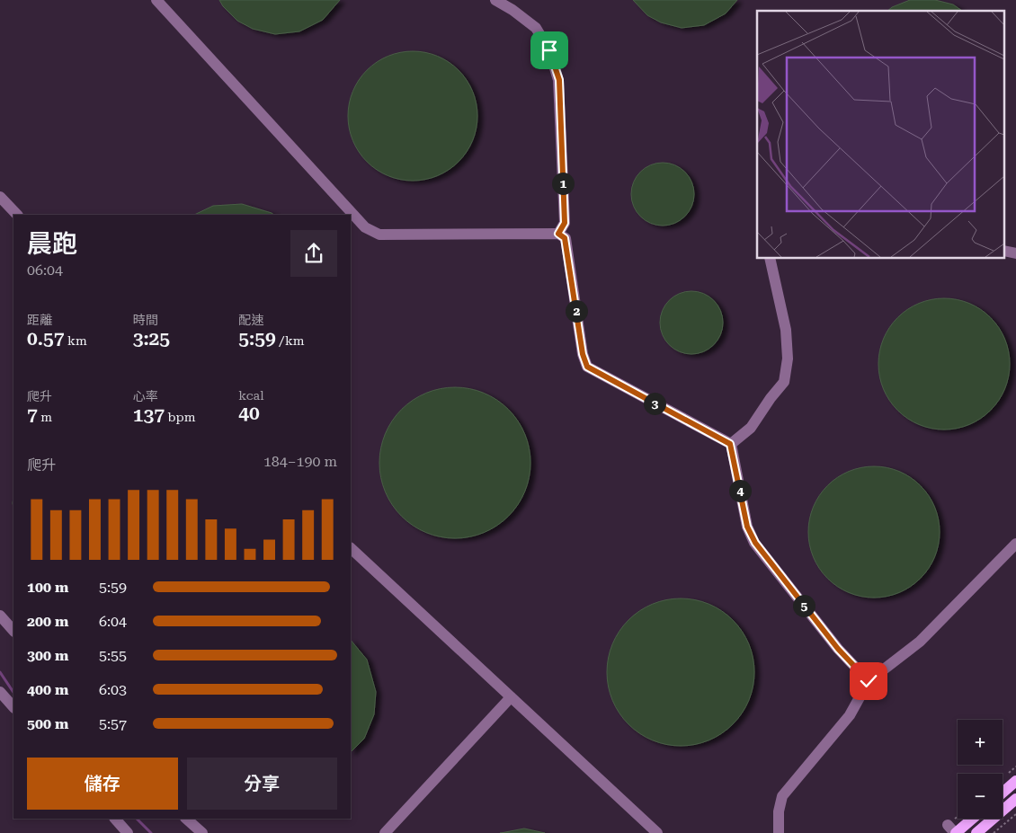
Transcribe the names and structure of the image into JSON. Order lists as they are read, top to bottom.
{
  "page": {
    "pins": [
      "1",
      "2",
      "3",
      "4",
      "5"
    ],
    "heading": ["晨跑", "06:04"],
    "stats": [
      ["距離", "0.57 km"],
      ["時間", "3:25"],
      ["配速", "5:59 /km"],
      ["爬升", "7 m"],
      ["心率", "137 bpm"],
      ["kcal", "40"]
    ],
    "chart": ["爬升", "184–190 m"],
    "list": [
      {
        "name": "100 m",
        "note": "5:59"
      },
      {
        "name": "200 m",
        "note": "6:04"
      },
      {
        "name": "300 m",
        "note": "5:55"
      },
      {
        "name": "400 m",
        "note": "6:03"
      },
      {
        "name": "500 m",
        "note": "5:57"
      }
    ],
    "map_buttons": ["+", "−"],
    "buttons": ["儲存", "分享"]
  }
}
